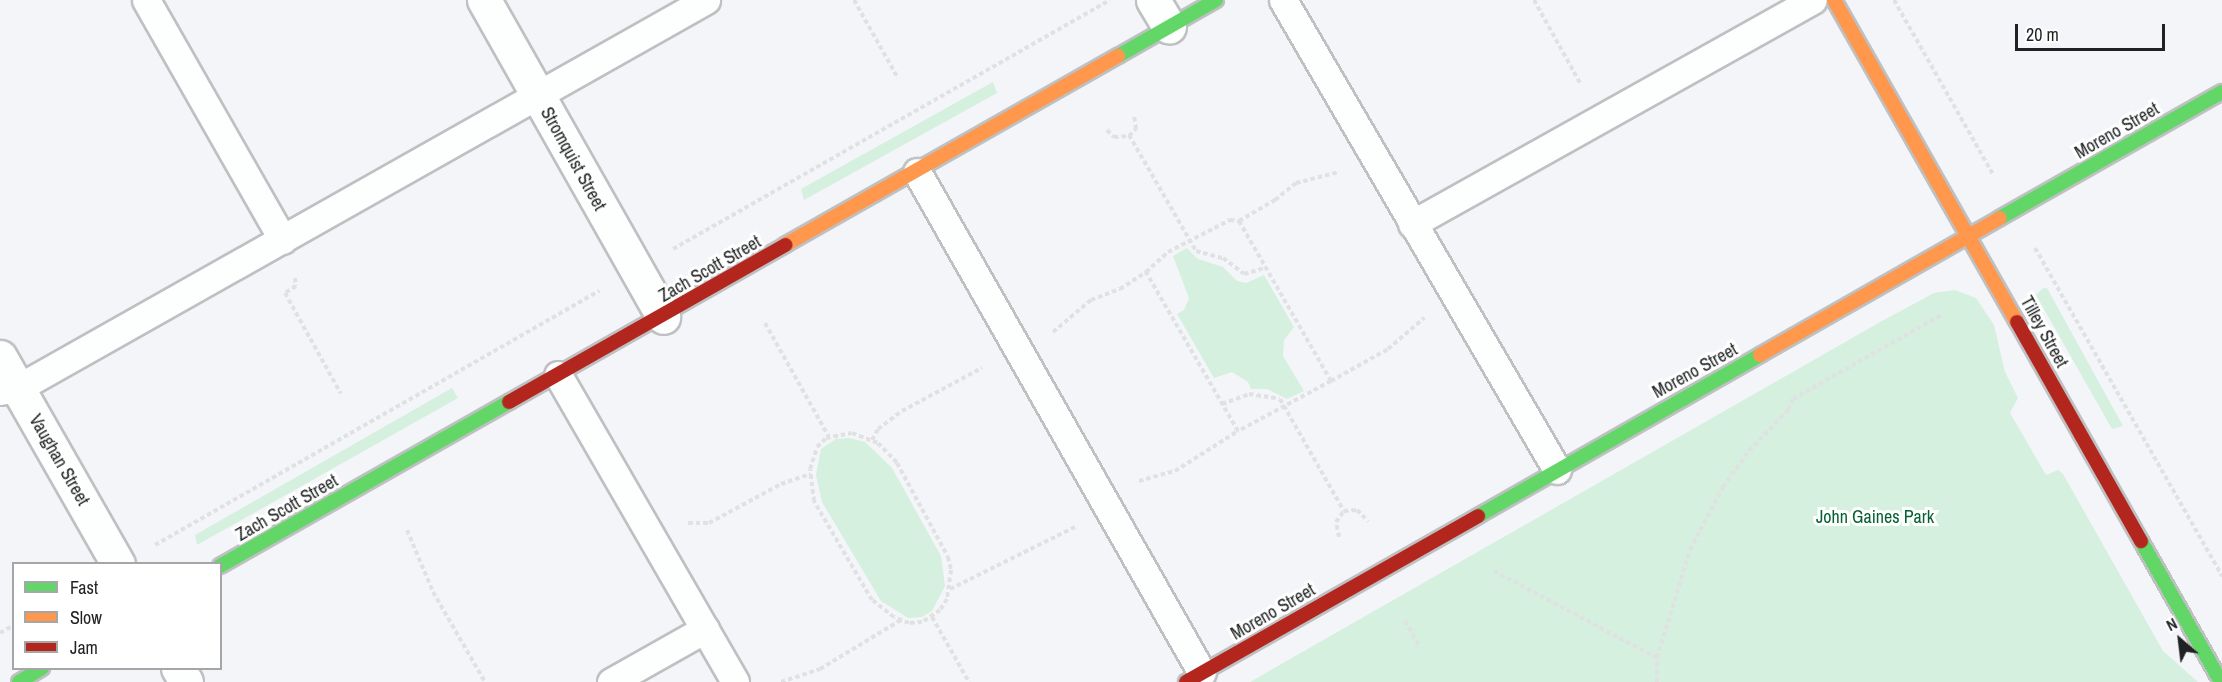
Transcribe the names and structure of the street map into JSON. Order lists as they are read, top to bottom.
{
  "streets": {
    "street": [
      "Moreno Street",
      "Stromquist Street",
      "Zach Scott Street",
      "Tilley Street",
      "Vaughan Street"
    ]
  },
  "crossings": [
    ["Moreno Street", "Tilley Street"],
    ["Stromquist Street", "Zach Scott Street"]
  ],
  "parks": ["John Gaines Park"],
  "legend": ["Fast", "Slow", "Jam"],
  "scale_bar": "20 m",
  "north": "top left"
}
